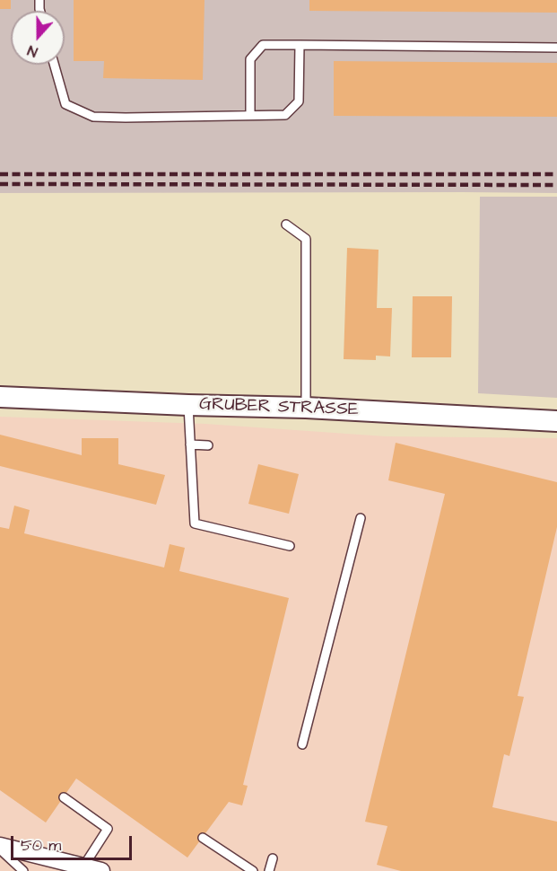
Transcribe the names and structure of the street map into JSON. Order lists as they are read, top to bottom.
{
  "streets": {
    "street": ["GRUBER STRASSE"]
  },
  "scale_bar": "50 m",
  "north": "bottom"
}
